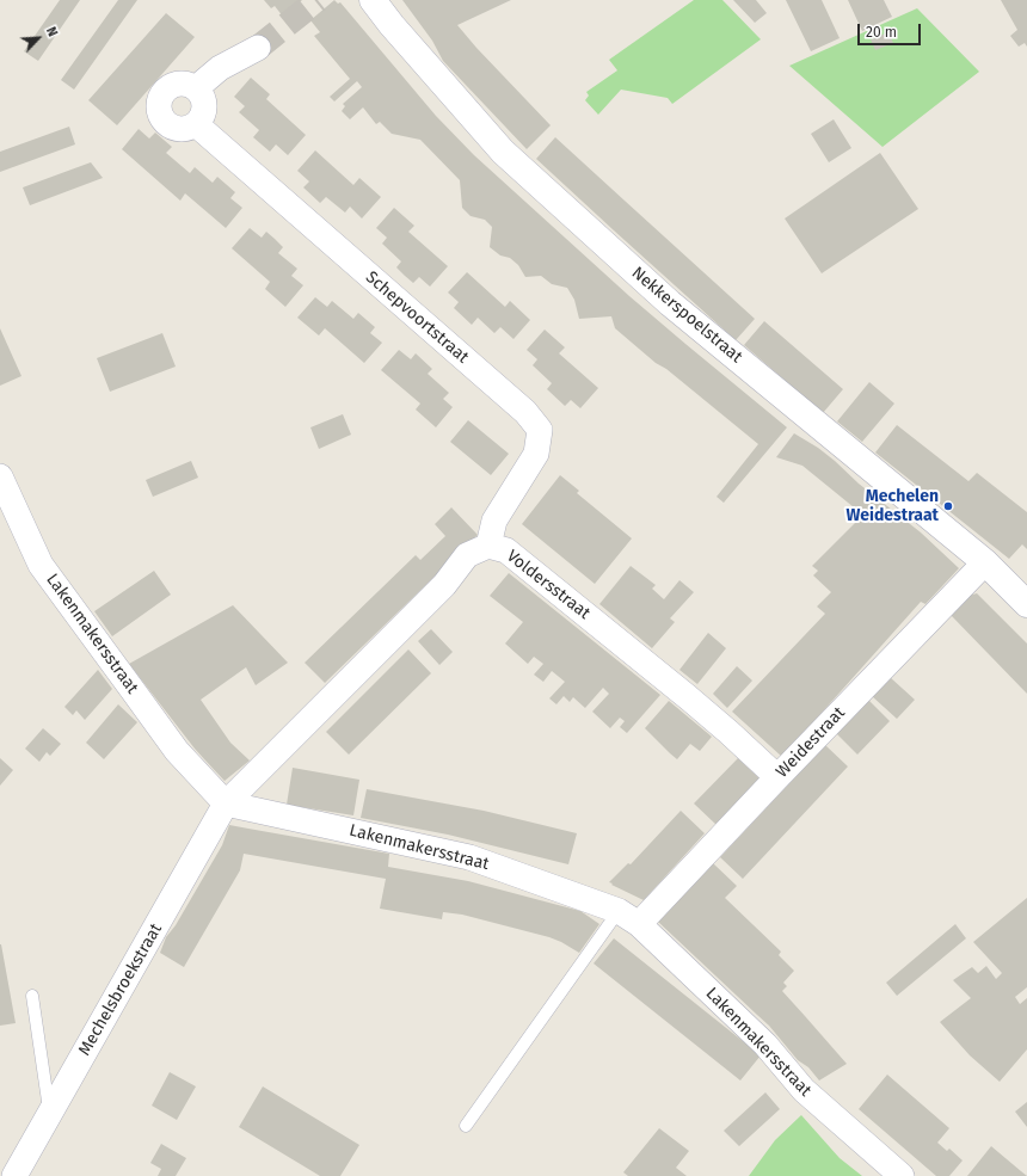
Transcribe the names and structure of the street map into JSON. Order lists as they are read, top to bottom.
{
  "streets": {
    "main road": ["Nekkerspoelstraat"],
    "street": [
      "Schepvoortstraat",
      "Voldersstraat",
      "Lakenmakersstraat",
      "Weidestraat",
      "Mechelsbroekstraat"
    ]
  },
  "crossings": [
    ["Nekkerspoelstraat", "Weidestraat"],
    ["Schepvoortstraat", "Voldersstraat"],
    ["Voldersstraat", "Lakenmakersstraat"],
    ["Voldersstraat", "Weidestraat"],
    ["Voldersstraat", "Mechelsbroekstraat"],
    ["Lakenmakersstraat", "Weidestraat"],
    ["Lakenmakersstraat", "Mechelsbroekstraat"]
  ],
  "places": ["Mechelen Weidestraat"],
  "scale_bar": "20 m",
  "north": "top right"
}
